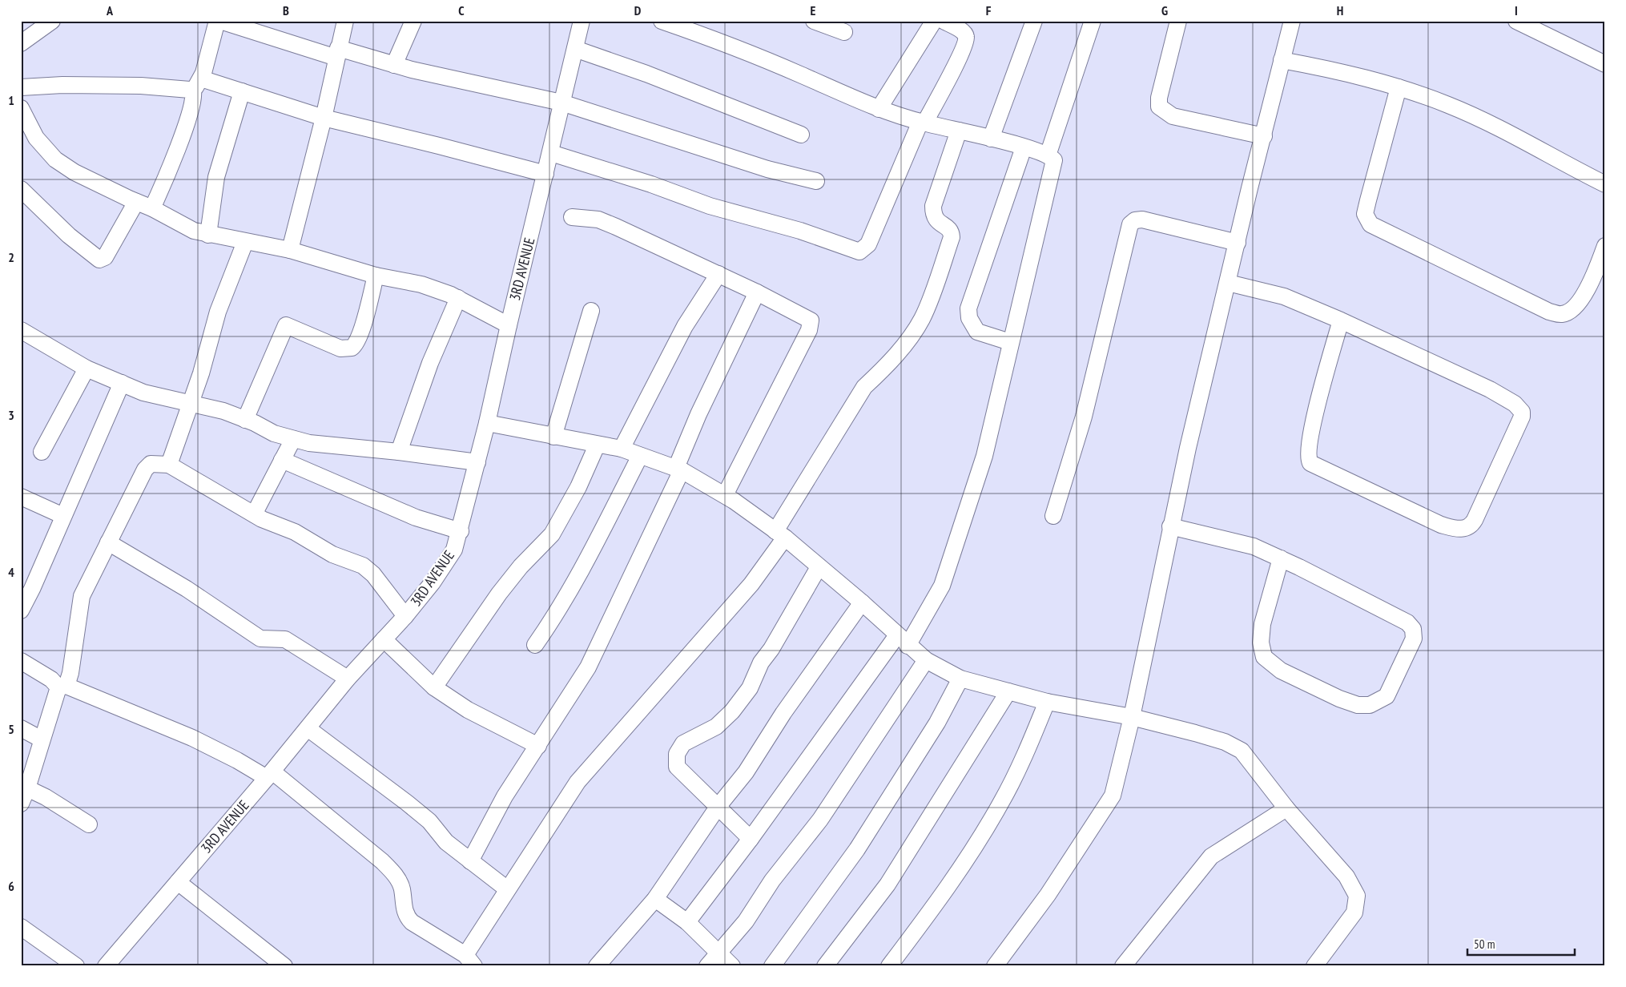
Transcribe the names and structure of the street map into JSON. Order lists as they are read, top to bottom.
{
  "streets": {
    "street": ["3RD AVENUE"]
  },
  "scale_bar": "50 m",
  "grid": {
    "columns": [
      "A",
      "B",
      "C",
      "D",
      "E",
      "F",
      "G",
      "H",
      "I"
    ],
    "rows": [
      "1",
      "2",
      "3",
      "4",
      "5",
      "6"
    ]
  }
}
